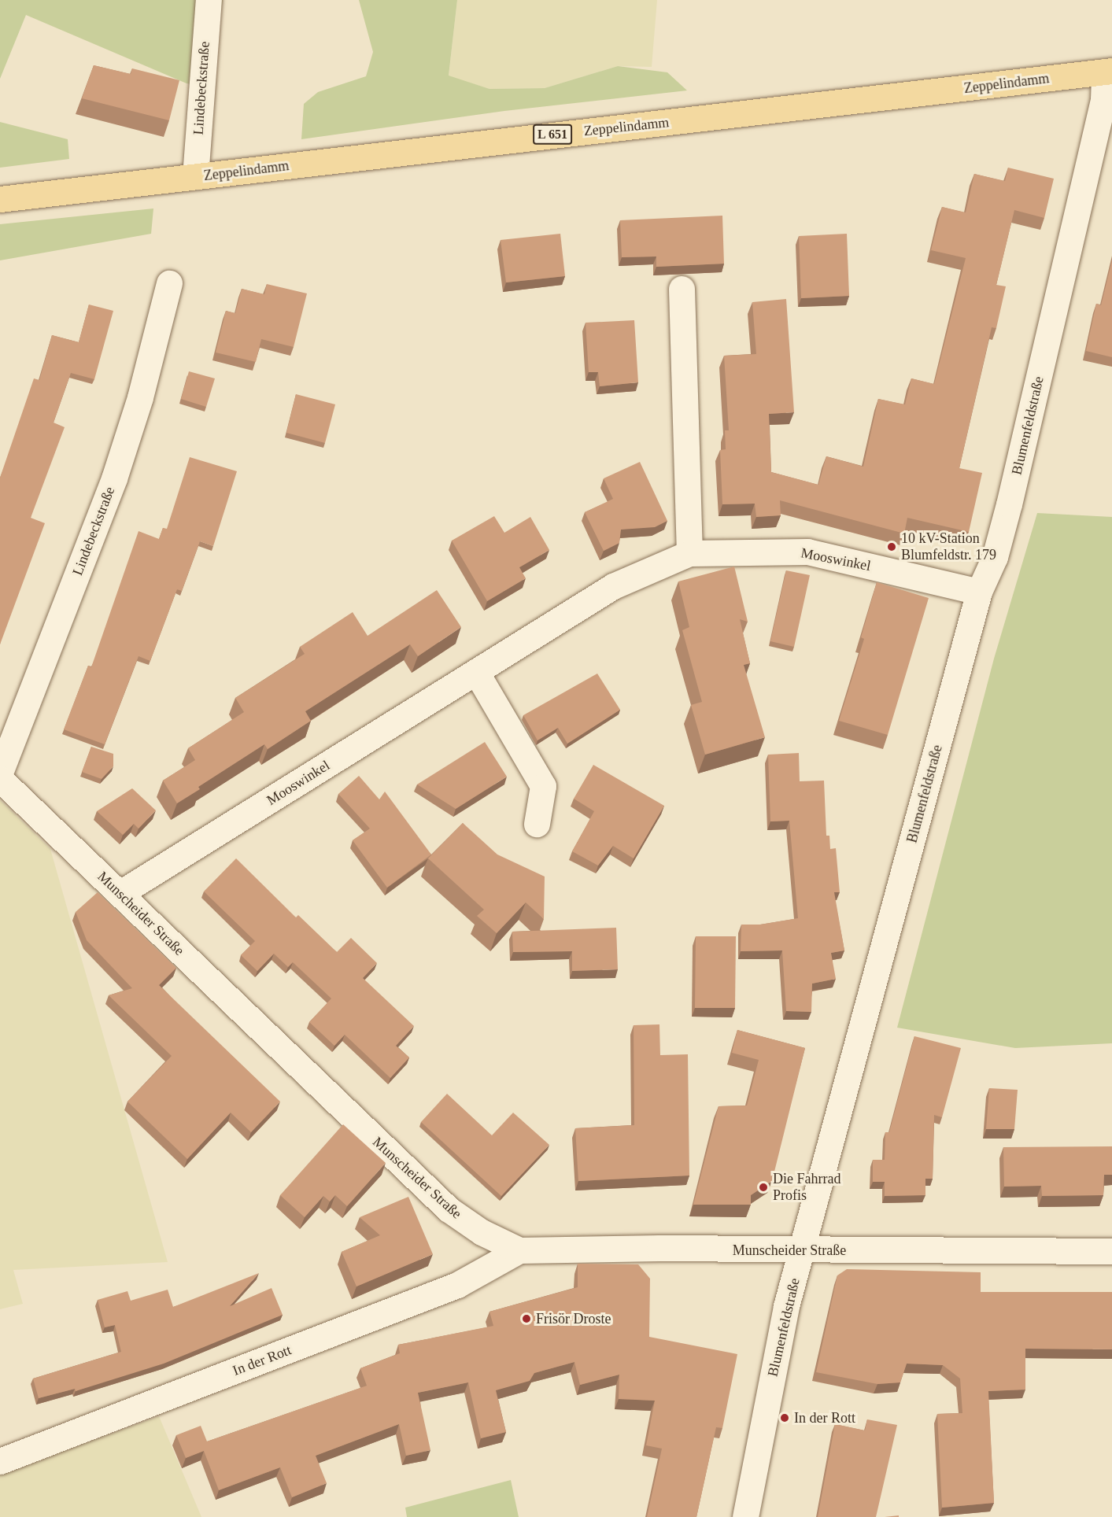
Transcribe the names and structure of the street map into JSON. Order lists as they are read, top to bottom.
{
  "streets": {
    "main road": ["Zeppelindamm", "L 651"],
    "street": [
      "Lindebeckstraße",
      "Blumenfeldstraße",
      "Mooswinkel",
      "Munscheider Straße",
      "In der Rott"
    ]
  },
  "crossings": [
    ["Zeppelindamm", "Lindebeckstraße"],
    ["Zeppelindamm", "Blumenfeldstraße"],
    ["Blumenfeldstraße", "Mooswinkel"],
    ["Blumenfeldstraße", "Munscheider Straße"],
    ["Mooswinkel", "Munscheider Straße"],
    ["Munscheider Straße", "In der Rott"]
  ],
  "places": [
    "10 kV-Station Blumfeldstr. 179",
    "Die Fahrrad Profis",
    "Frisör Droste",
    "In der Rott"
  ]
}
